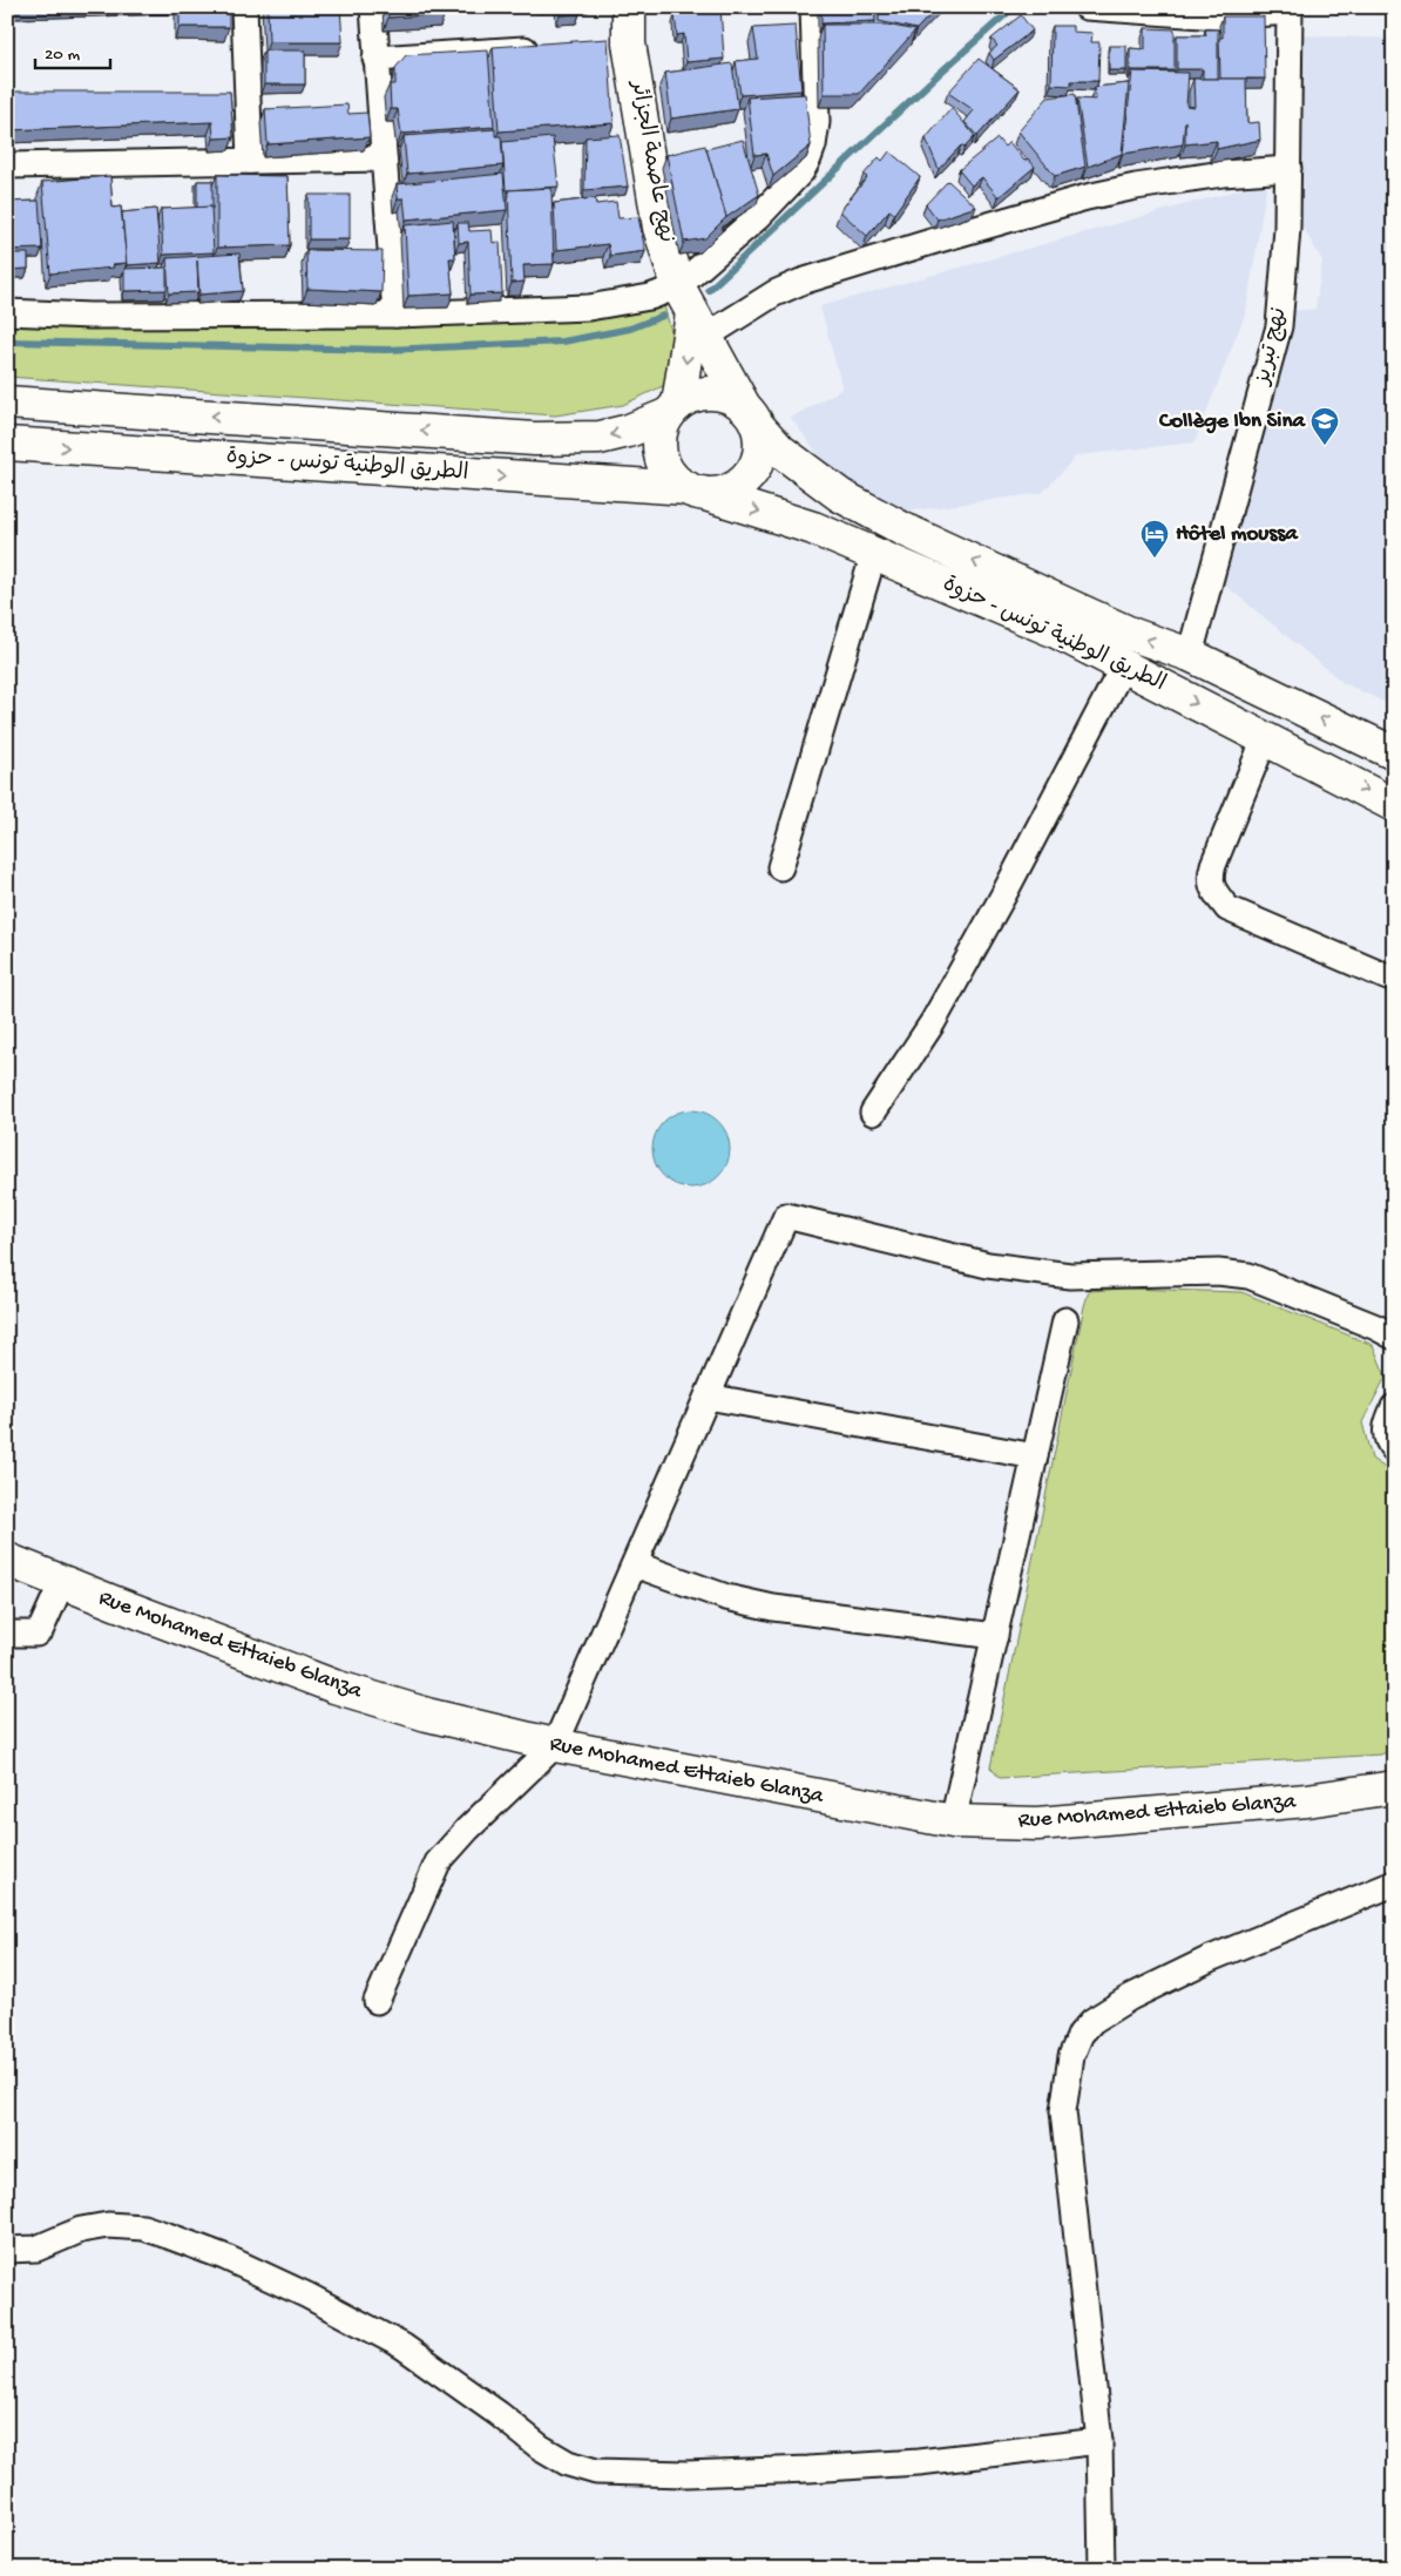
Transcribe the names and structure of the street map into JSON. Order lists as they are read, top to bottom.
{
  "streets": {
    "main road": ["نهج عاصمة الجزائر", "الطريق الوطنية تونس - حزوة", "Rue Mohamed Ettaieb Glanza"],
    "street": ["نهج تبريز"]
  },
  "crossings": [
    ["نهج عاصمة الجزائر", "الطريق الوطنية تونس - حزوة"],
    ["نهج تبريز", "الطريق الوطنية تونس - حزوة"]
  ],
  "places": {
    "school or university": ["Collège Ibn Sina"],
    "hotel": ["Hôtel moussa"]
  },
  "scale_bar": "20 m"
}
